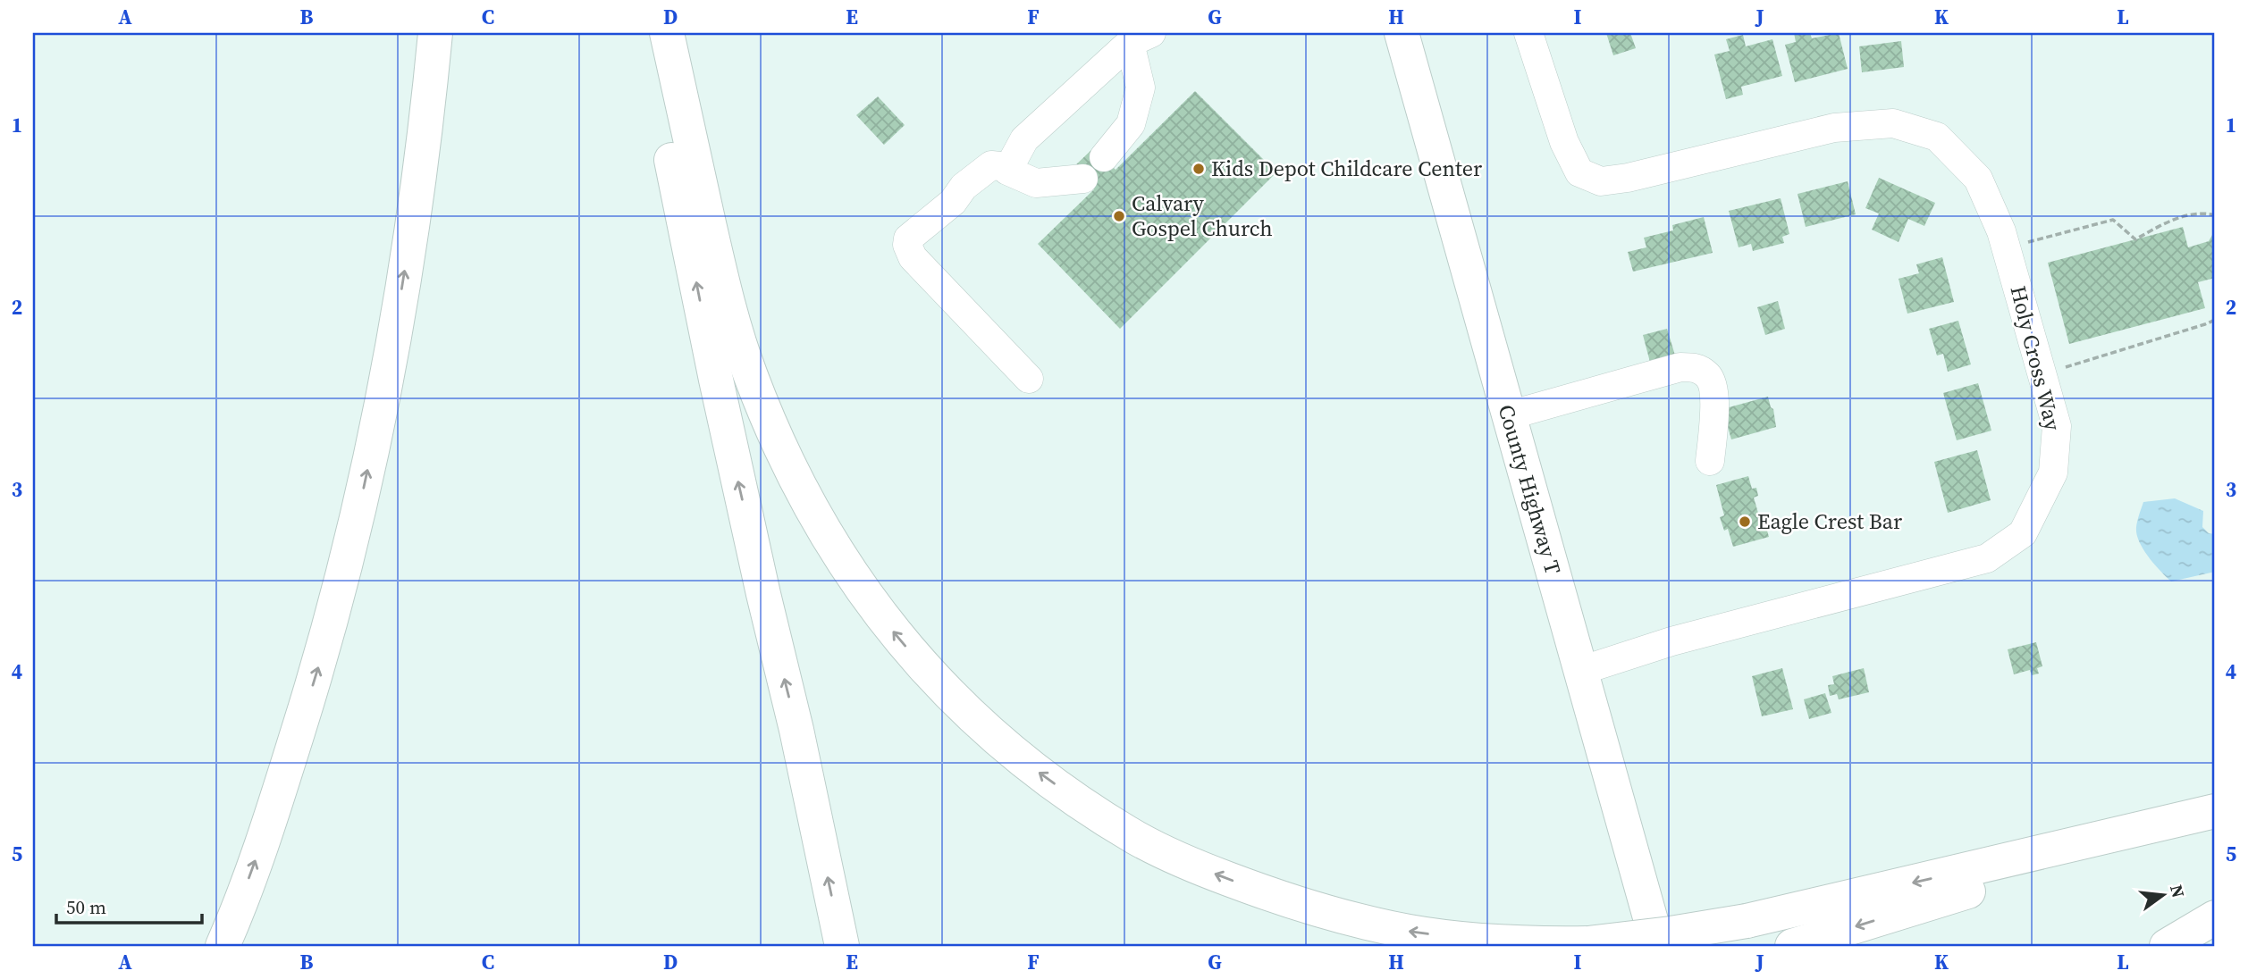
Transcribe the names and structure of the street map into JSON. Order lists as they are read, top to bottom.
{
  "streets": {
    "main road": ["County Highway T"],
    "street": ["Holy Cross Way"]
  },
  "crossings": [
    ["Holy Cross Way", "County Highway T"]
  ],
  "places": ["Kids Depot Childcare Center", "Calvary Gospel Church", "Eagle Crest Bar"],
  "scale_bar": "50 m",
  "north": "right",
  "grid": {
    "columns": [
      "A",
      "B",
      "C",
      "D",
      "E",
      "F",
      "G",
      "H",
      "I",
      "J",
      "K",
      "L"
    ],
    "rows": [
      "1",
      "2",
      "3",
      "4",
      "5"
    ]
  }
}
